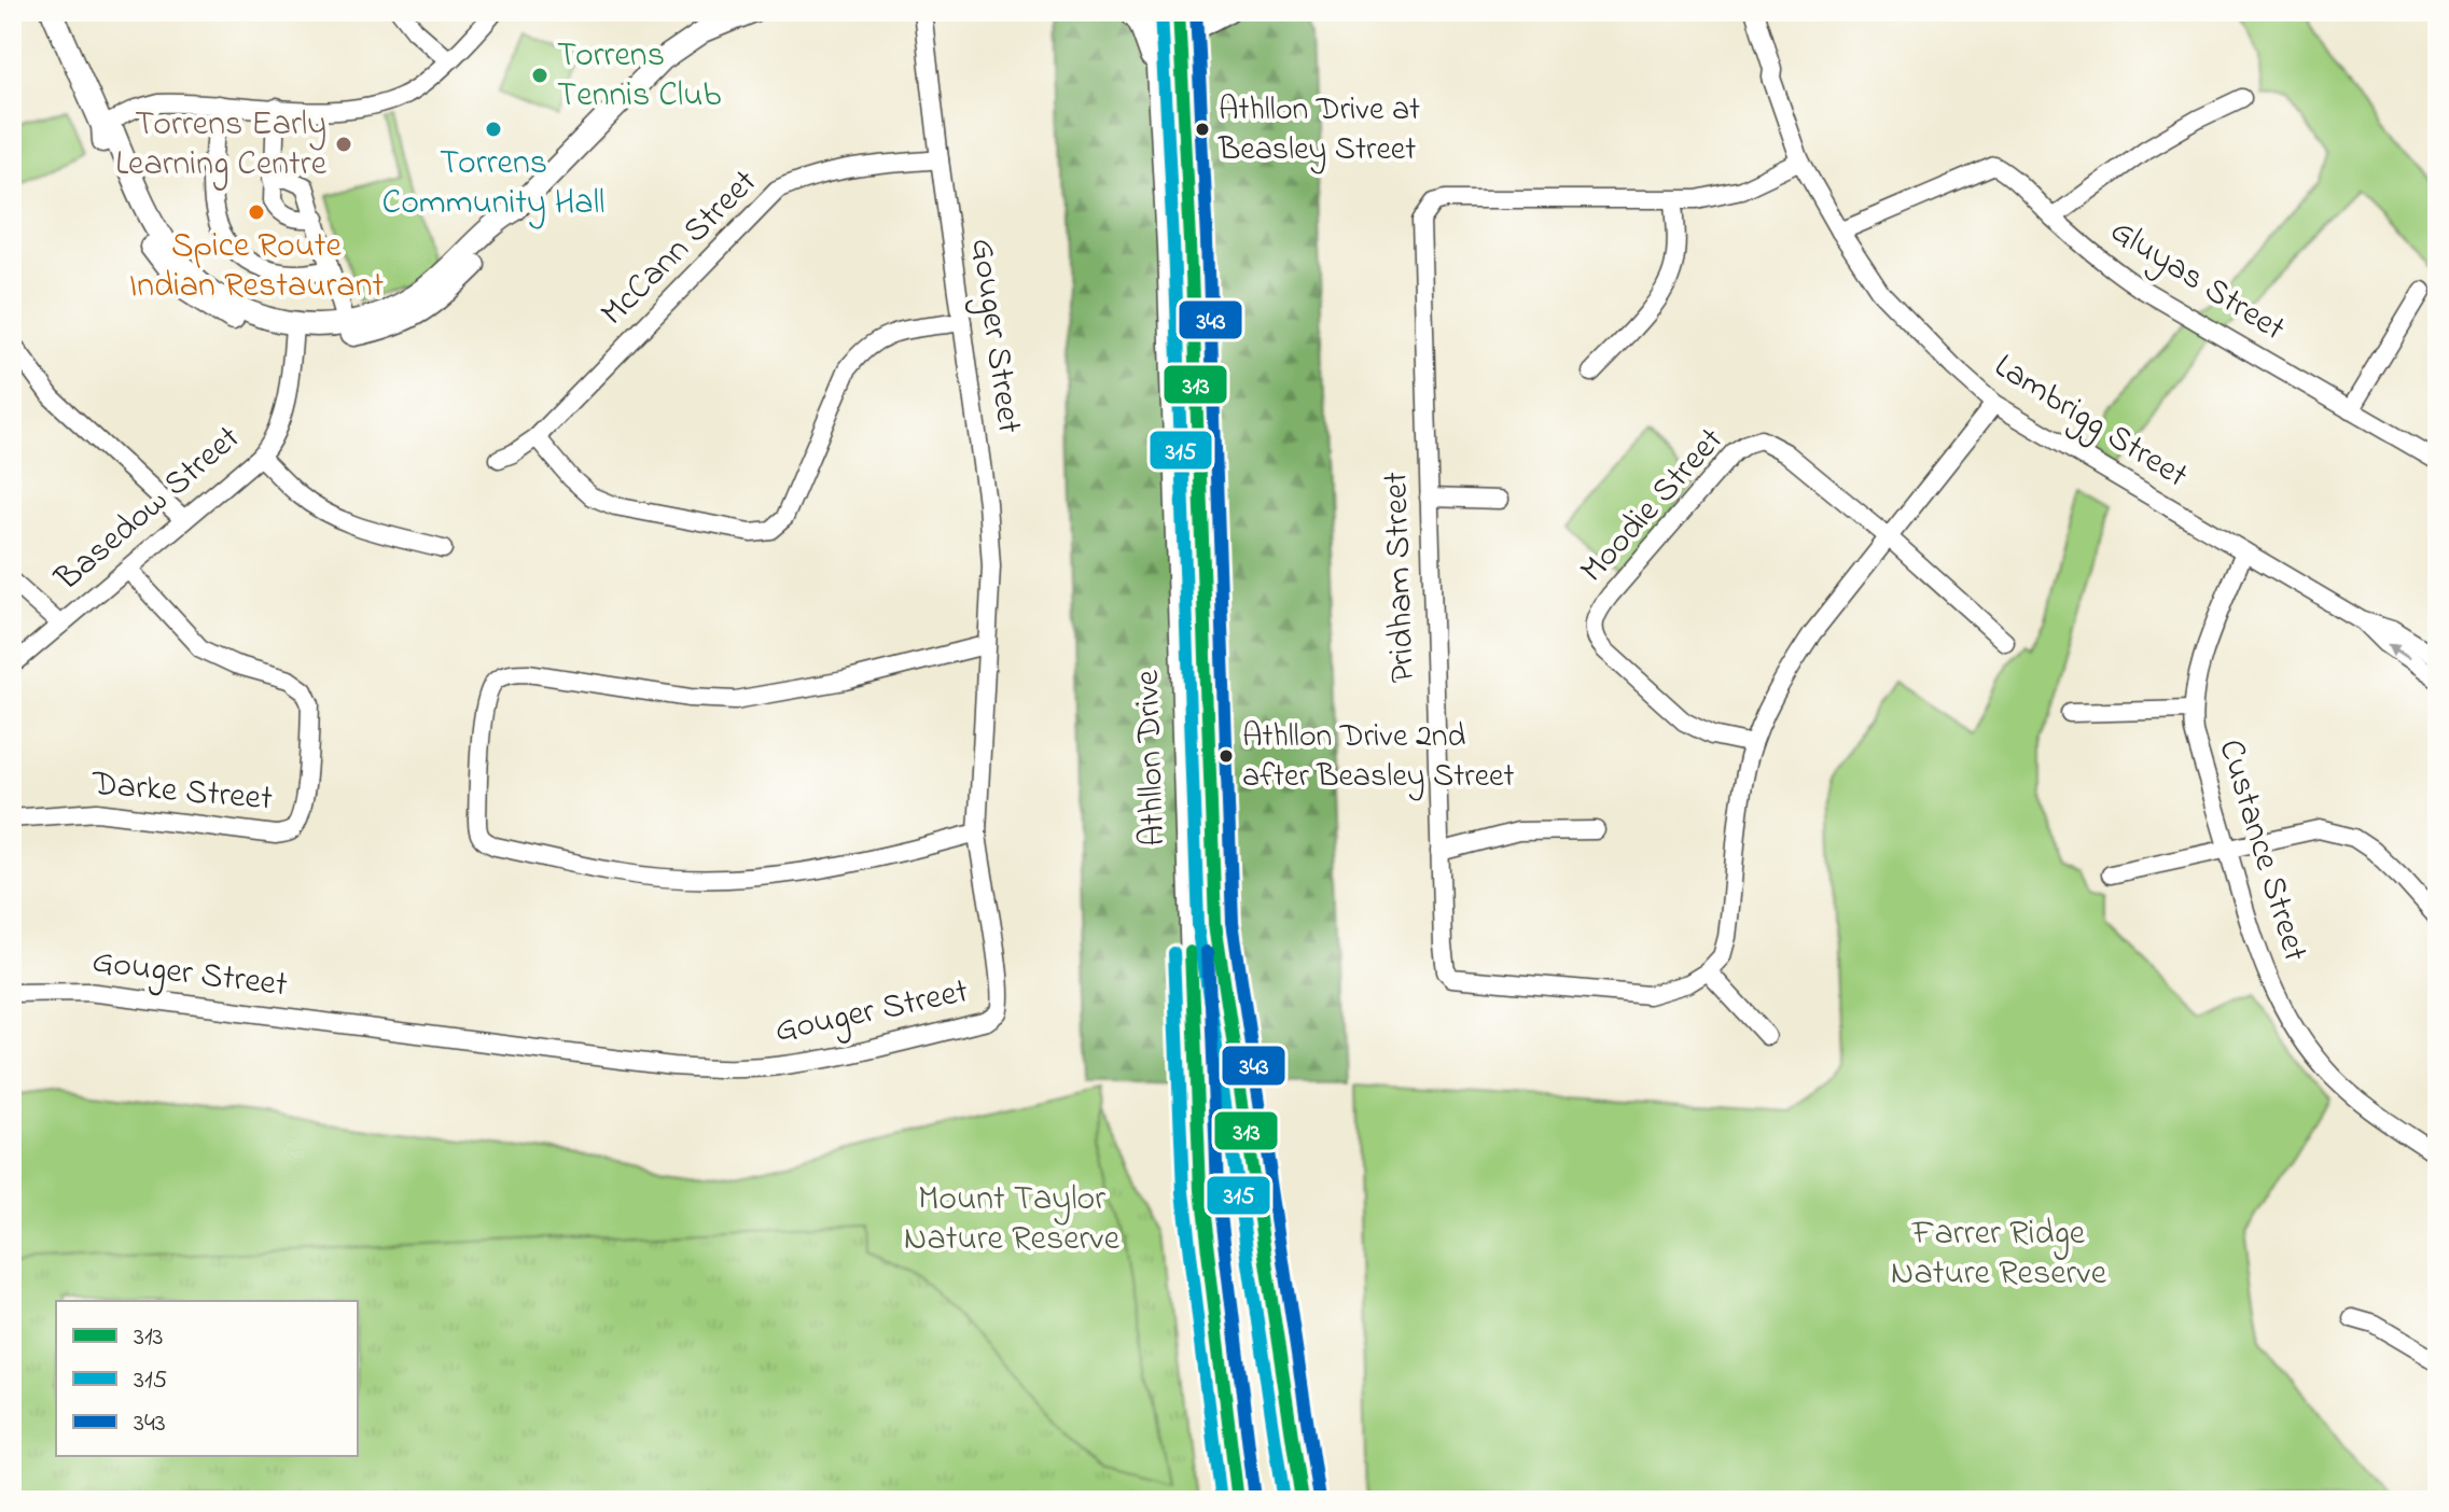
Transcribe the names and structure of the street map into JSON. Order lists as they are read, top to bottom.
{
  "streets": {
    "main road": ["Athllon Drive"],
    "street": [
      "McCann Street",
      "Gluyas Street",
      "Gouger Street",
      "Lambrigg Street",
      "Moodie Street",
      "Basedow Street",
      "Pridham Street",
      "Darke Street",
      "Custance Street"
    ]
  },
  "crossings": [
    ["McCann Street", "Gouger Street"],
    ["Gluyas Street", "Lambrigg Street"],
    ["Lambrigg Street", "Pridham Street"],
    ["Lambrigg Street", "Custance Street"],
    ["Basedow Street", "Darke Street"]
  ],
  "parks": ["Mount Taylor Nature Reserve", "Farrer Ridge Nature Reserve"],
  "places": [
    "Torrens Tennis Club",
    "Torrens Community Hall",
    "Athllon Drive at Beasley Street",
    "Torrens Early Learning Centre",
    "Spice Route Indian Restaurant",
    "Athllon Drive 2nd after Beasley Street"
  ],
  "lines": ["transit line 313", "transit line 343", "transit line 315"],
  "legend": ["313", "315", "343"]
}
